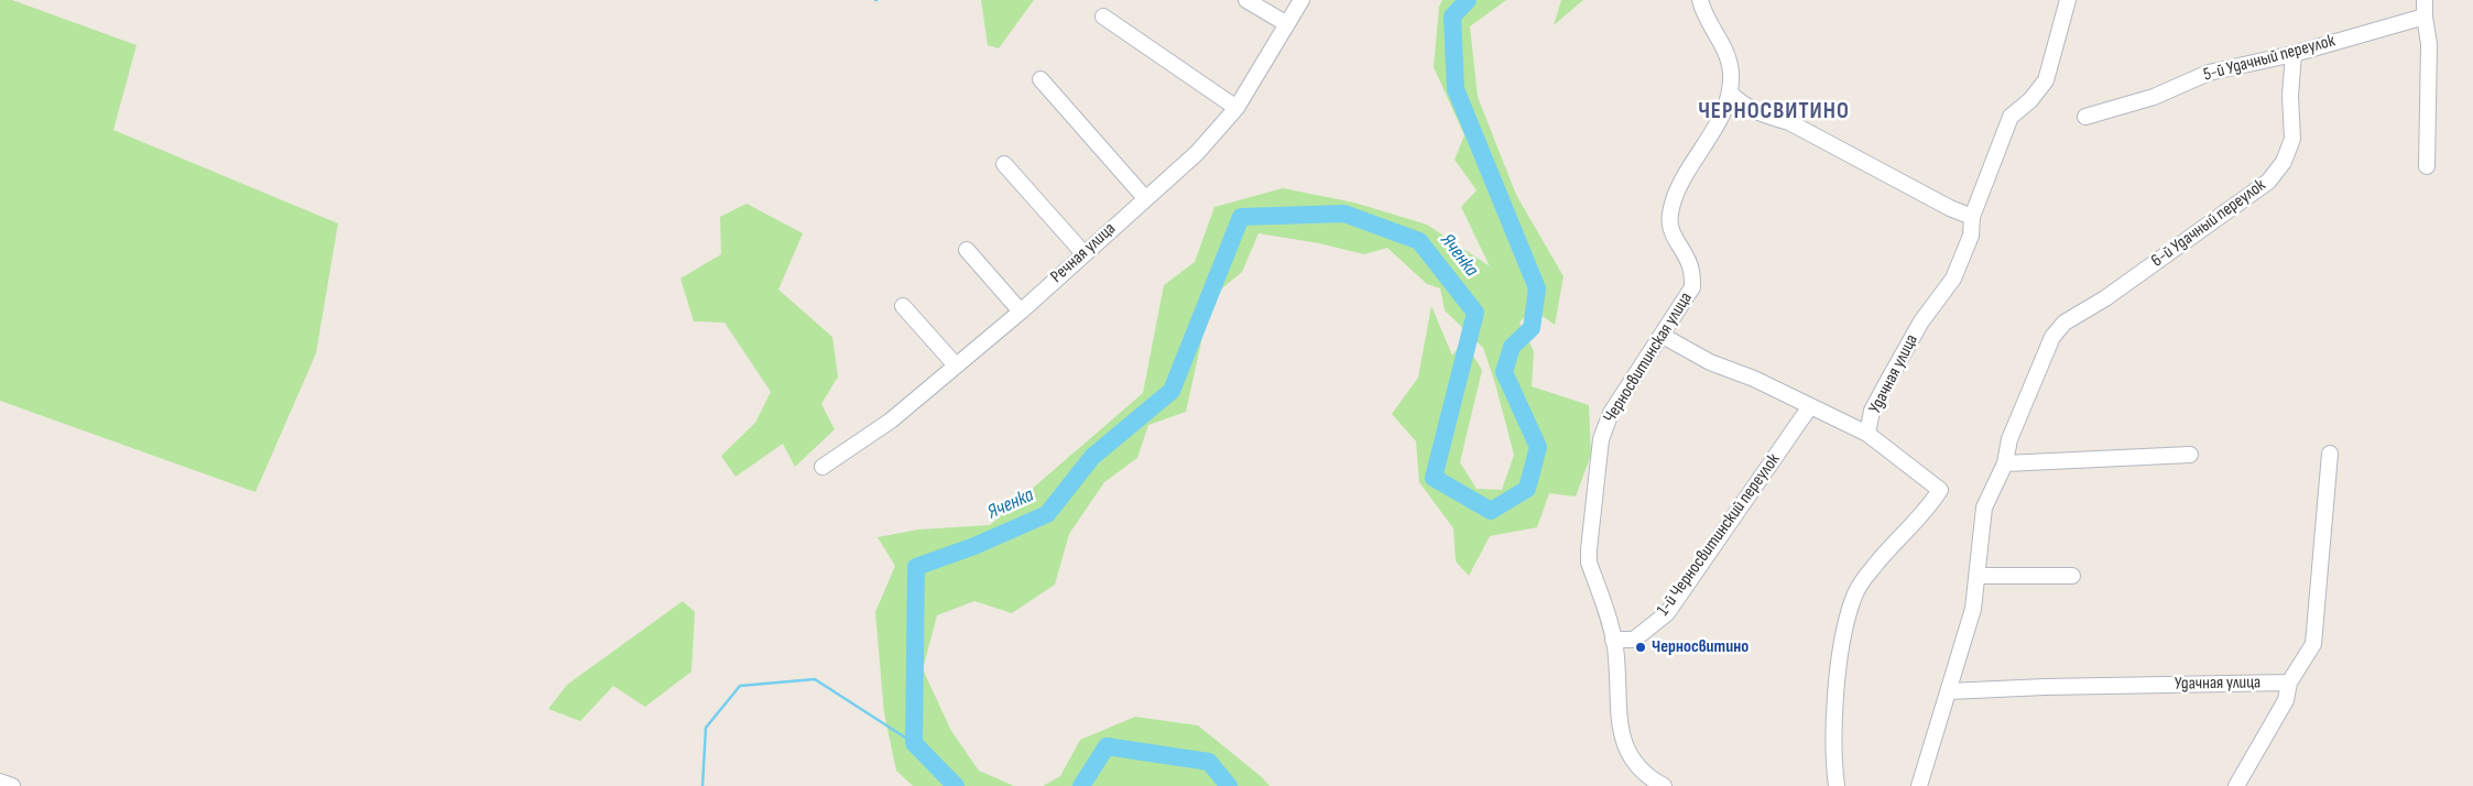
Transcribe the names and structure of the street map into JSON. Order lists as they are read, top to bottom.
{
  "streets": {
    "street": [
      "5-й Удачный переулок",
      "6-й Удачный переулок",
      "Речная улица",
      "Черносвитинская улица",
      "Удачная улица",
      "1-й Черносвитинский переулок"
    ]
  },
  "crossings": [
    ["5-й Удачный переулок", "6-й Удачный переулок"],
    ["Черносвитинская улица", "1-й Черносвитинский переулок"]
  ],
  "districts": ["ЧЕРНОСВИТИНО"],
  "water": ["Яченка"],
  "places": ["Черносвитино"]
}
